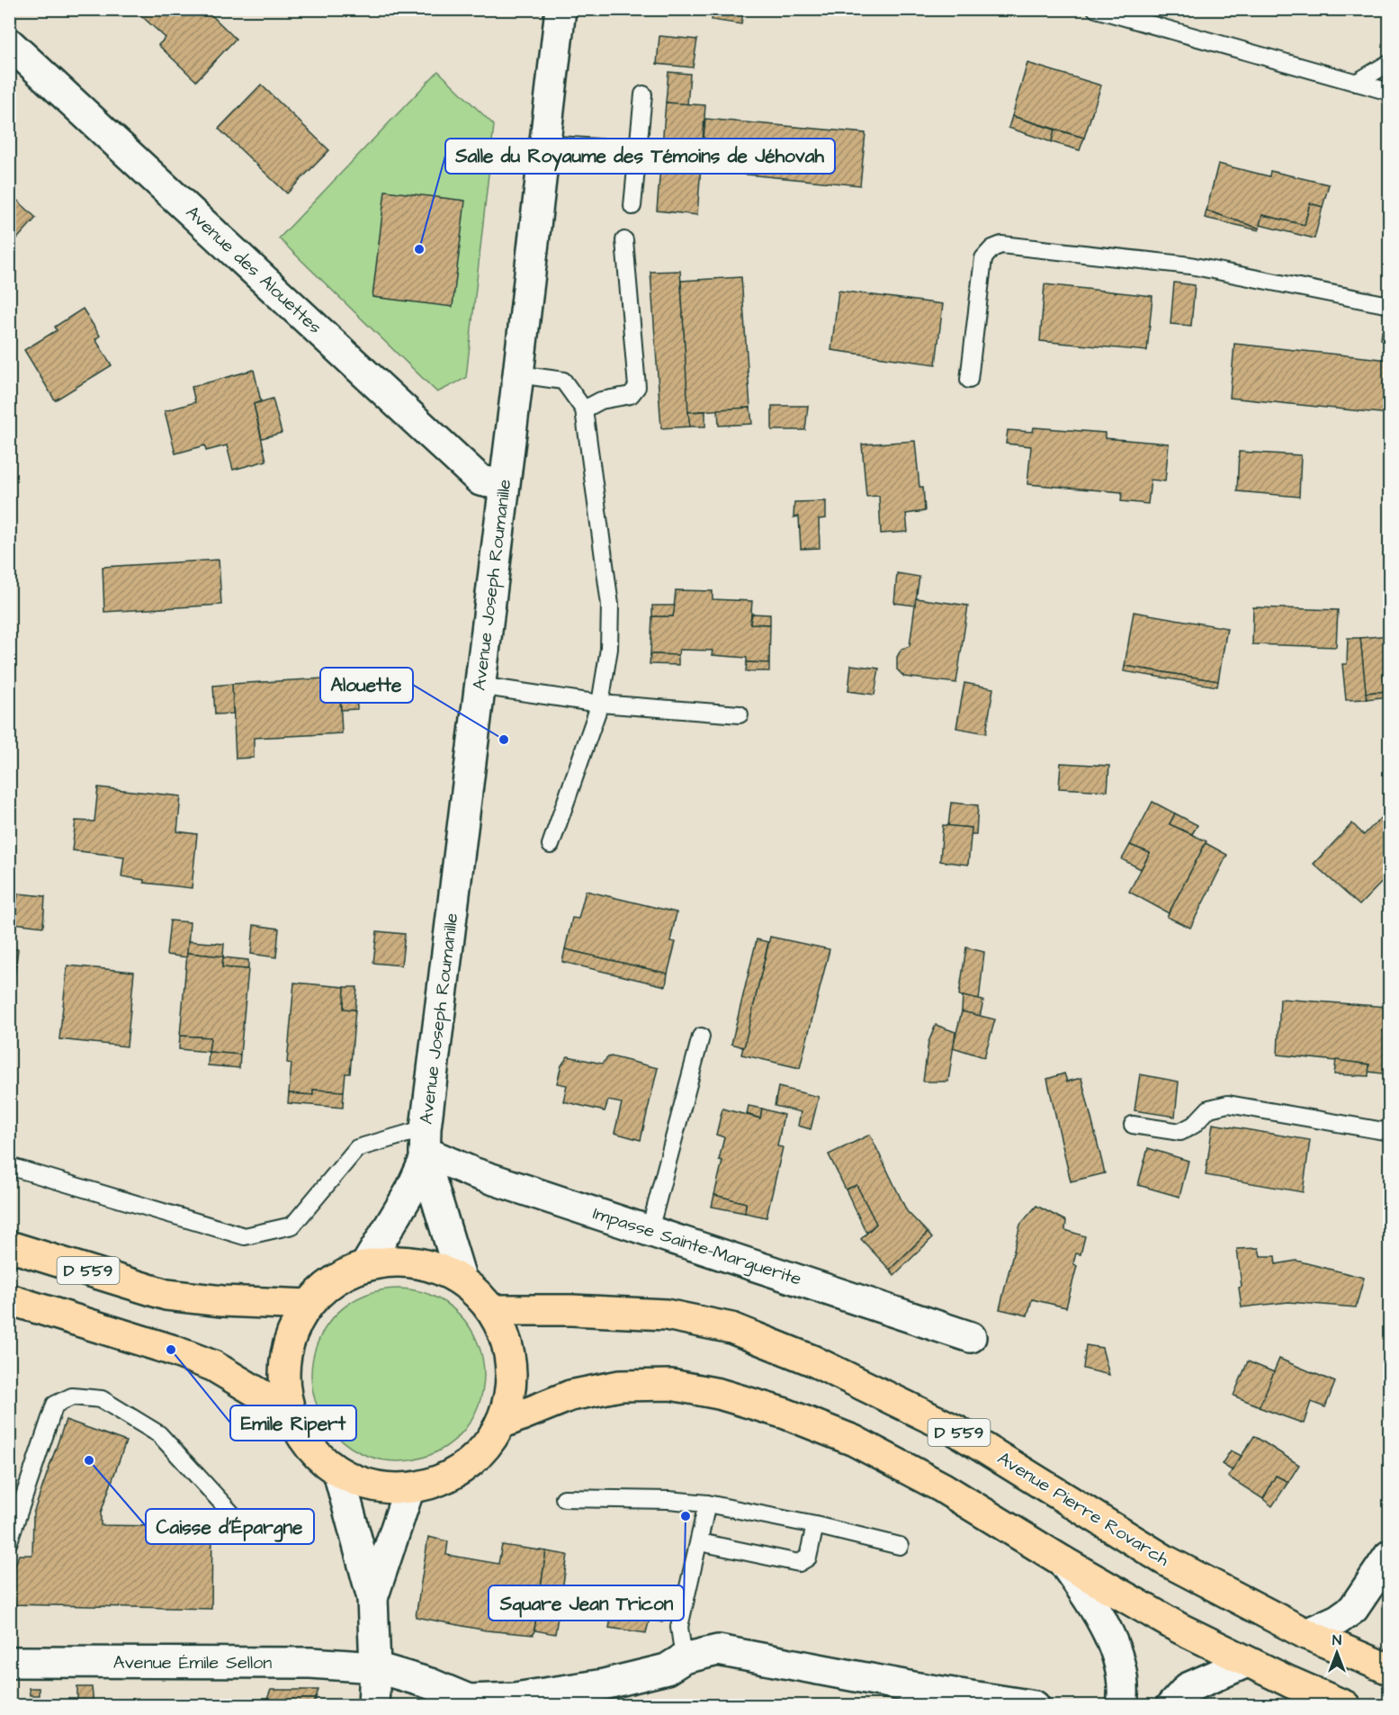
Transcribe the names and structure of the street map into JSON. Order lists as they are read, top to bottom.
{
  "streets": {
    "main road": ["D 559", "Avenue Pierre Rovarch"],
    "street": [
      "Avenue des Alouettes",
      "Avenue Joseph Roumanille",
      "Impasse Sainte-Marguerite",
      "Avenue Émile Sellon"
    ]
  },
  "crossings": [
    ["Avenue des Alouettes", "Avenue Joseph Roumanille"],
    ["Avenue Joseph Roumanille", "Impasse Sainte-Marguerite"]
  ],
  "places": [
    "Salle du Royaume des Témoins de Jéhovah",
    "Alouette",
    "Emile Ripert",
    "Caisse d'Épargne",
    "Square Jean Tricon"
  ],
  "north": "top"
}
